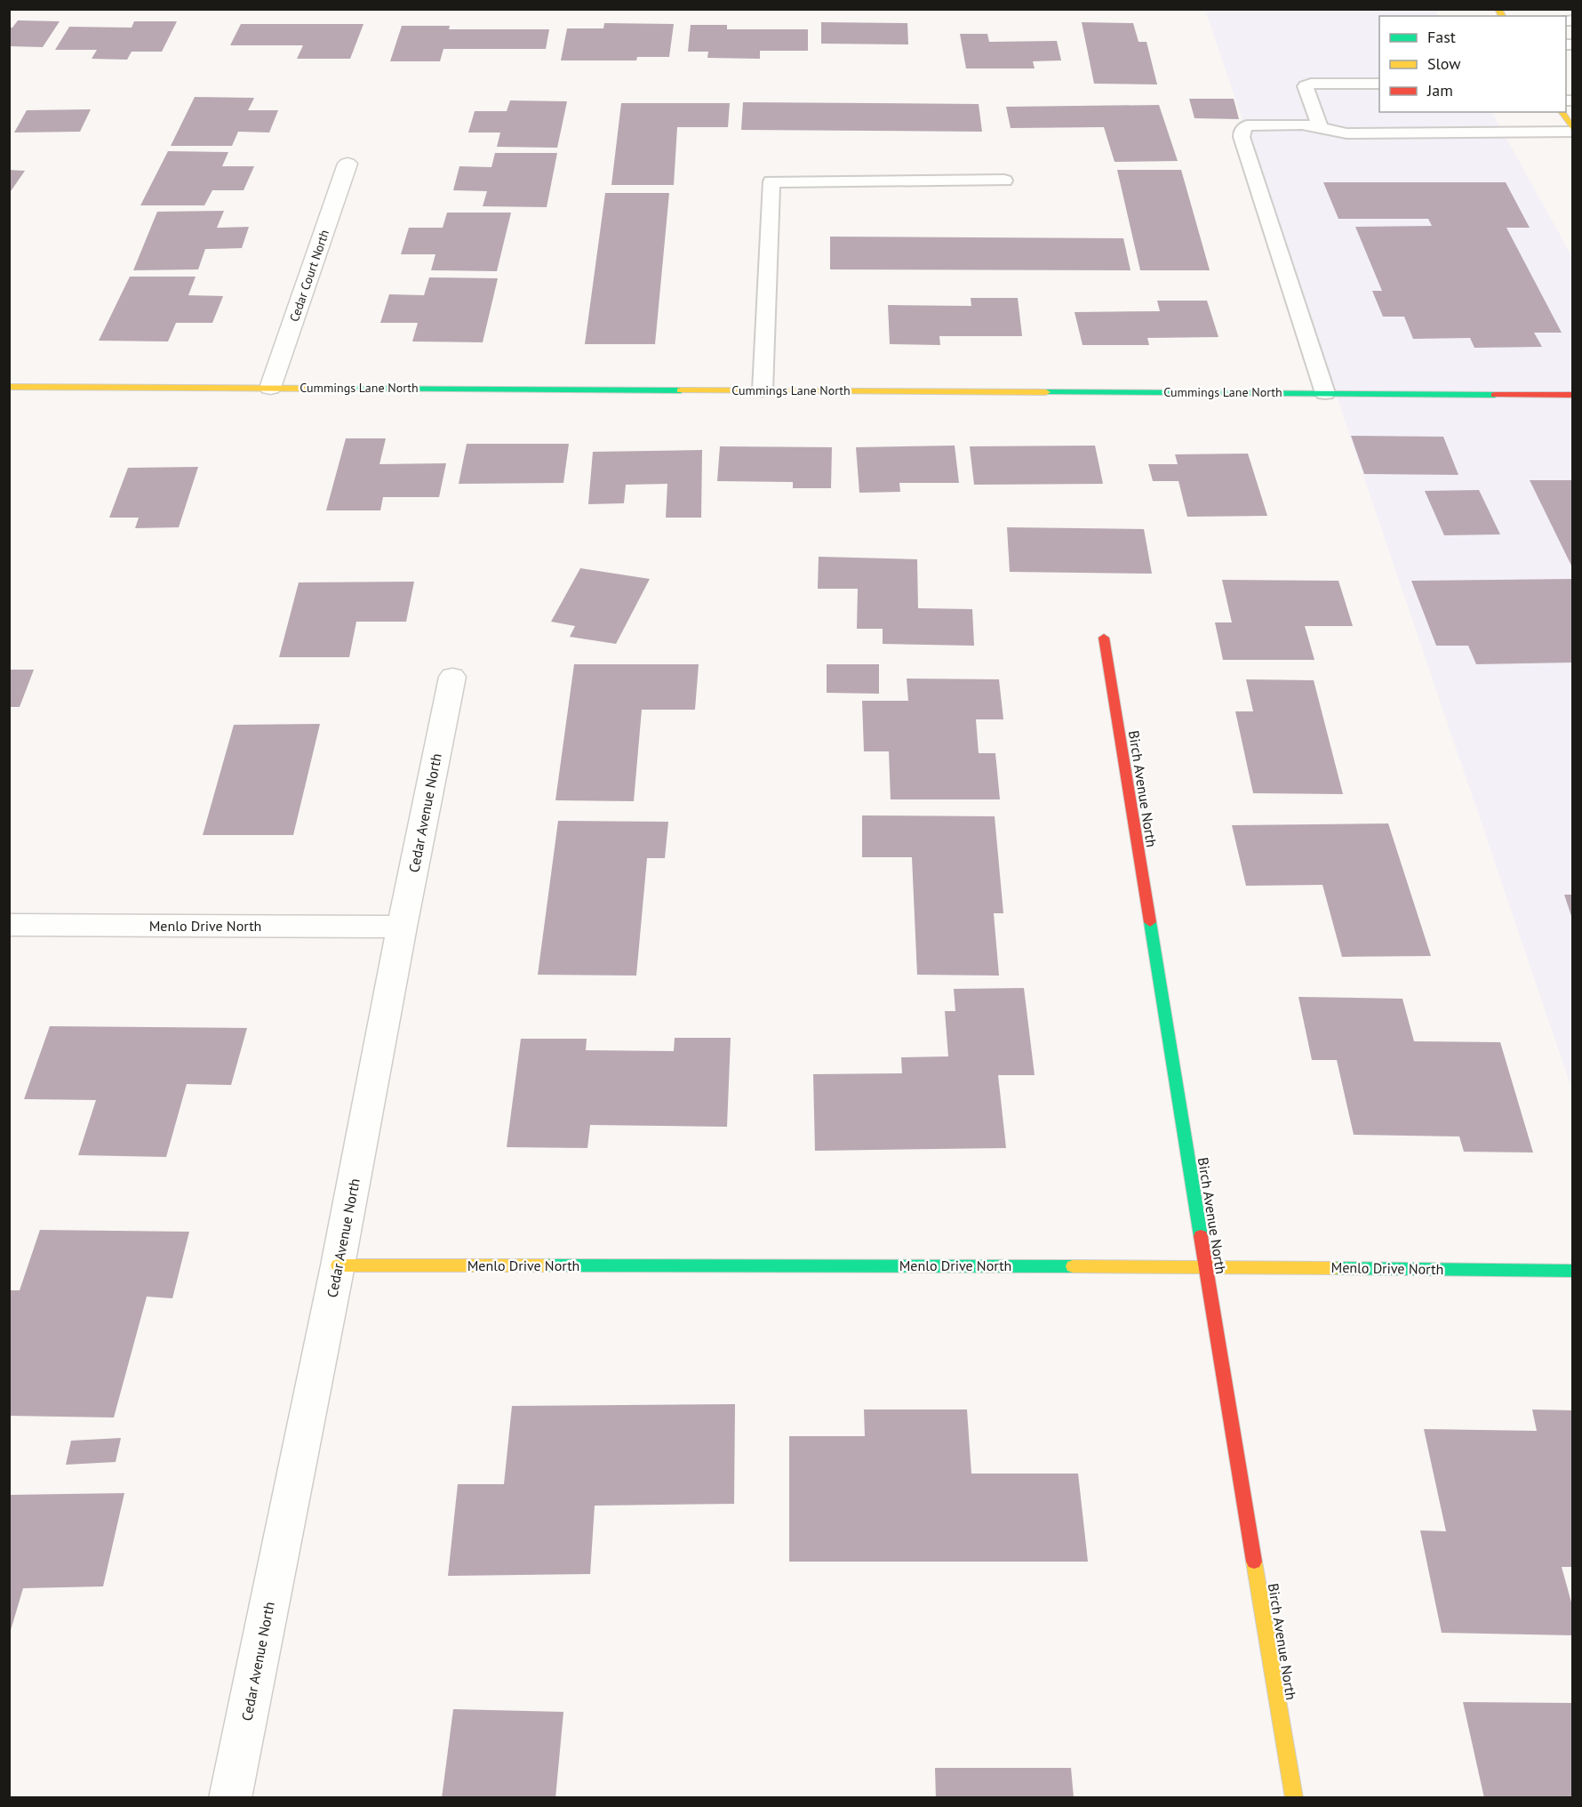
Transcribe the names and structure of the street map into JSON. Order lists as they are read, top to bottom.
{
  "streets": {
    "street": [
      "Cedar Court North",
      "Cummings Lane North",
      "Birch Avenue North",
      "Cedar Avenue North",
      "Menlo Drive North"
    ]
  },
  "crossings": [
    ["Cedar Court North", "Cummings Lane North"],
    ["Birch Avenue North", "Menlo Drive North"],
    ["Cedar Avenue North", "Menlo Drive North"]
  ],
  "legend": ["Fast", "Slow", "Jam"]
}
